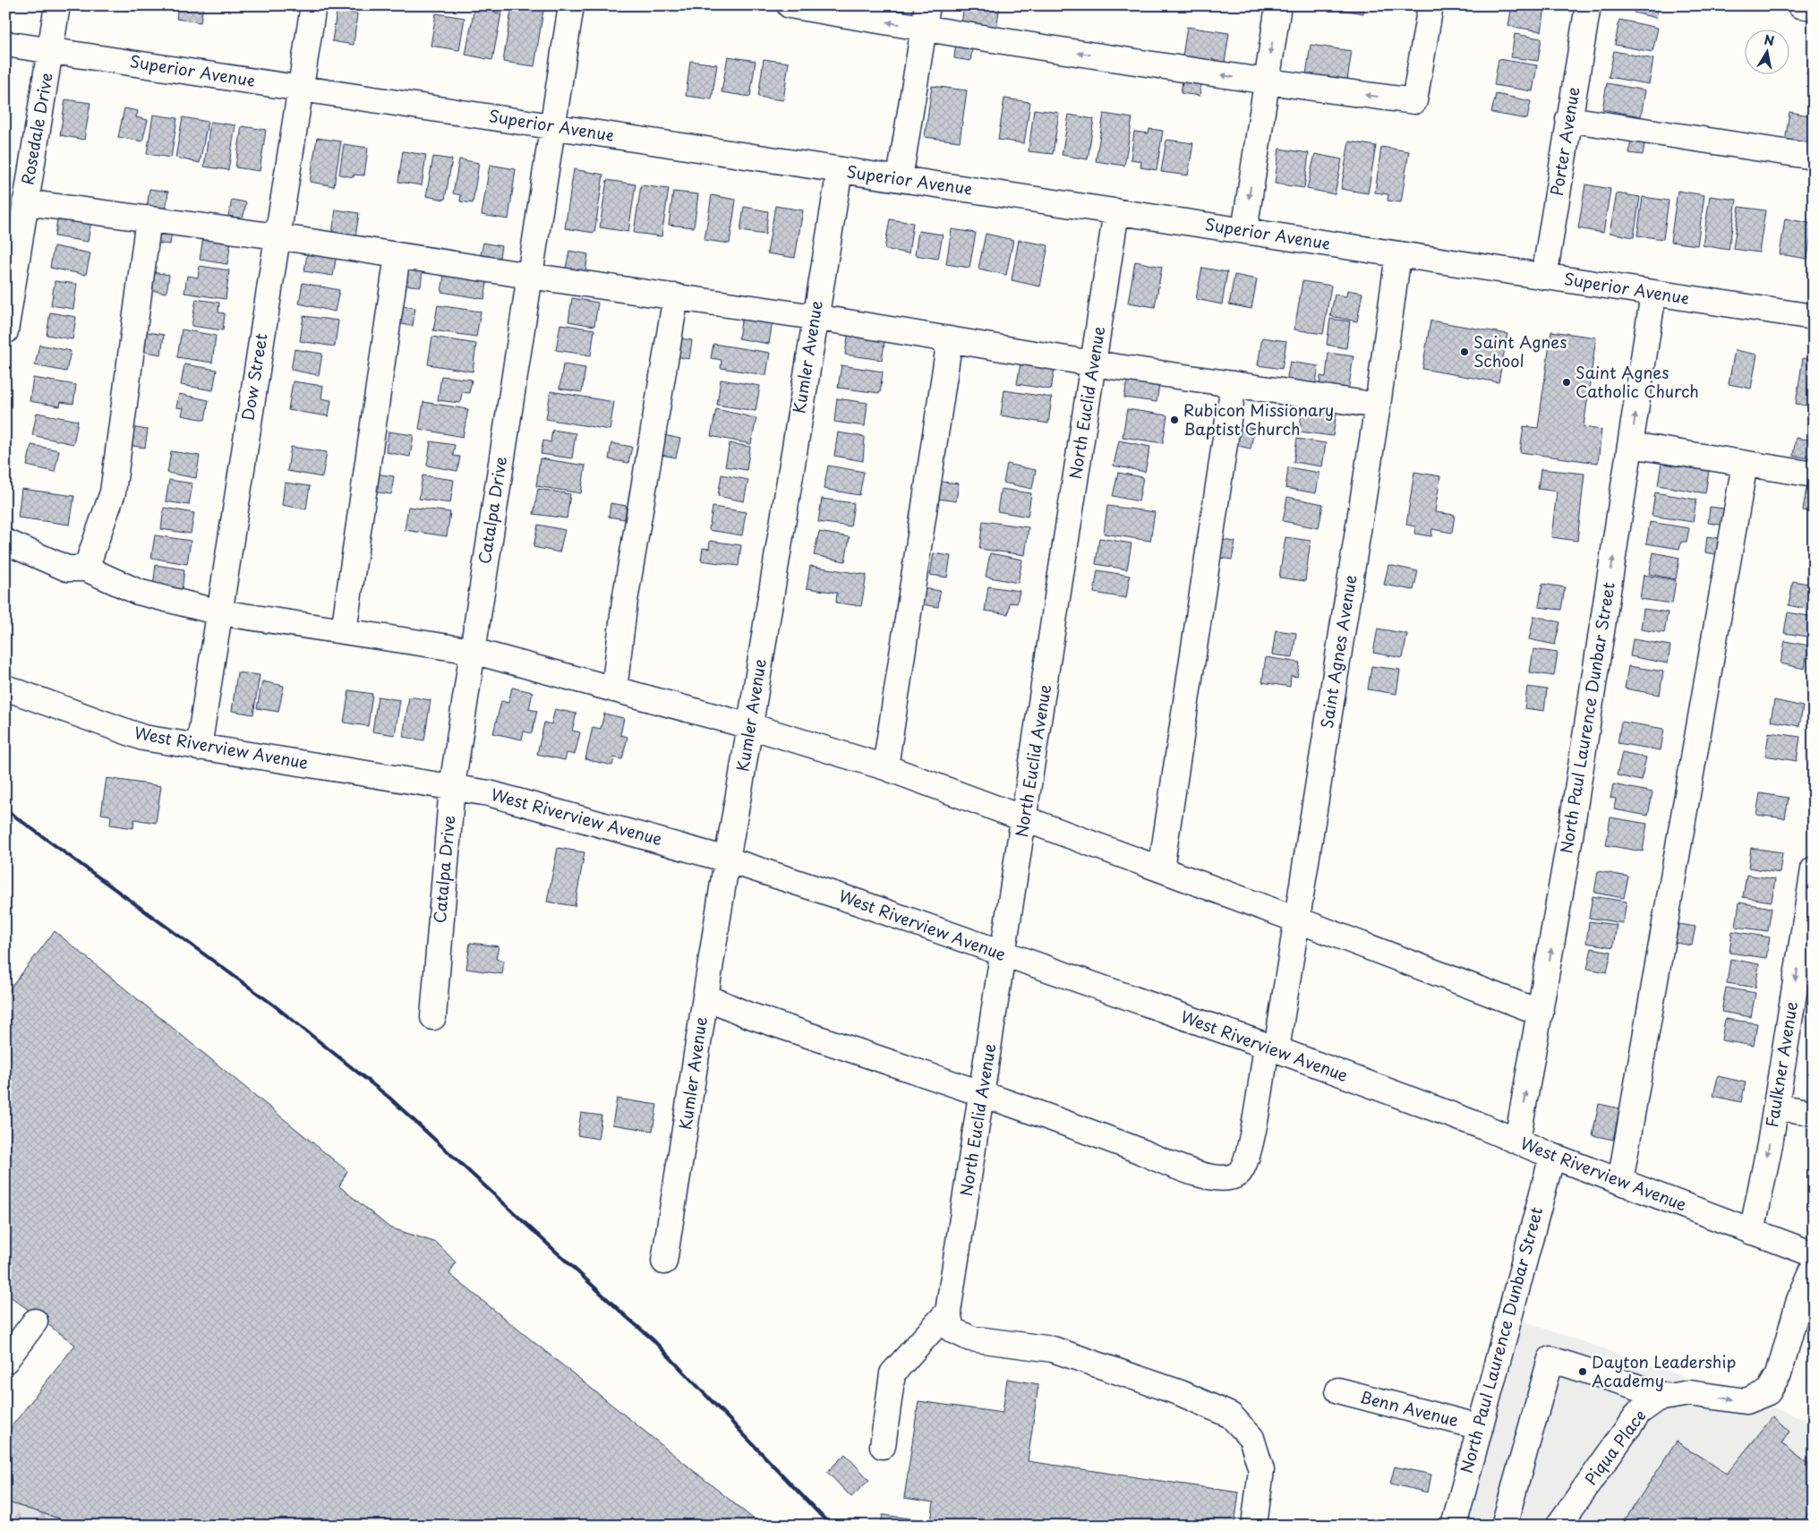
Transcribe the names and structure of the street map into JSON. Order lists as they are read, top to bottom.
{
  "streets": {
    "street": [
      "Superior Avenue",
      "Rosedale Drive",
      "Porter Avenue",
      "Kumler Avenue",
      "Dow Street",
      "North Euclid Avenue",
      "Catalpa Drive",
      "Saint Agnes Avenue",
      "North Paul Laurence Dunbar Street",
      "West Riverview Avenue",
      "Faulkner Avenue",
      "Benn Avenue",
      "Piqua Place"
    ]
  },
  "crossings": [
    ["Superior Avenue", "Rosedale Drive"],
    ["Superior Avenue", "Porter Avenue"],
    ["Superior Avenue", "Kumler Avenue"],
    ["Superior Avenue", "Dow Street"],
    ["Superior Avenue", "North Euclid Avenue"],
    ["Superior Avenue", "Catalpa Drive"],
    ["Superior Avenue", "Saint Agnes Avenue"],
    ["Superior Avenue", "North Paul Laurence Dunbar Street"],
    ["Kumler Avenue", "Saint Agnes Avenue"],
    ["Kumler Avenue", "West Riverview Avenue"],
    ["Dow Street", "West Riverview Avenue"],
    ["North Euclid Avenue", "Saint Agnes Avenue"],
    ["North Euclid Avenue", "West Riverview Avenue"],
    ["Catalpa Drive", "West Riverview Avenue"],
    ["Saint Agnes Avenue", "West Riverview Avenue"],
    ["North Paul Laurence Dunbar Street", "West Riverview Avenue"],
    ["North Paul Laurence Dunbar Street", "Benn Avenue"],
    ["West Riverview Avenue", "Faulkner Avenue"]
  ],
  "one_way": ["Piqua Place"],
  "places": [
    "Saint Agnes School",
    "Saint Agnes Catholic Church",
    "Rubicon Missionary Baptist Church",
    "Dayton Leadership Academy"
  ],
  "north": "top"
}
